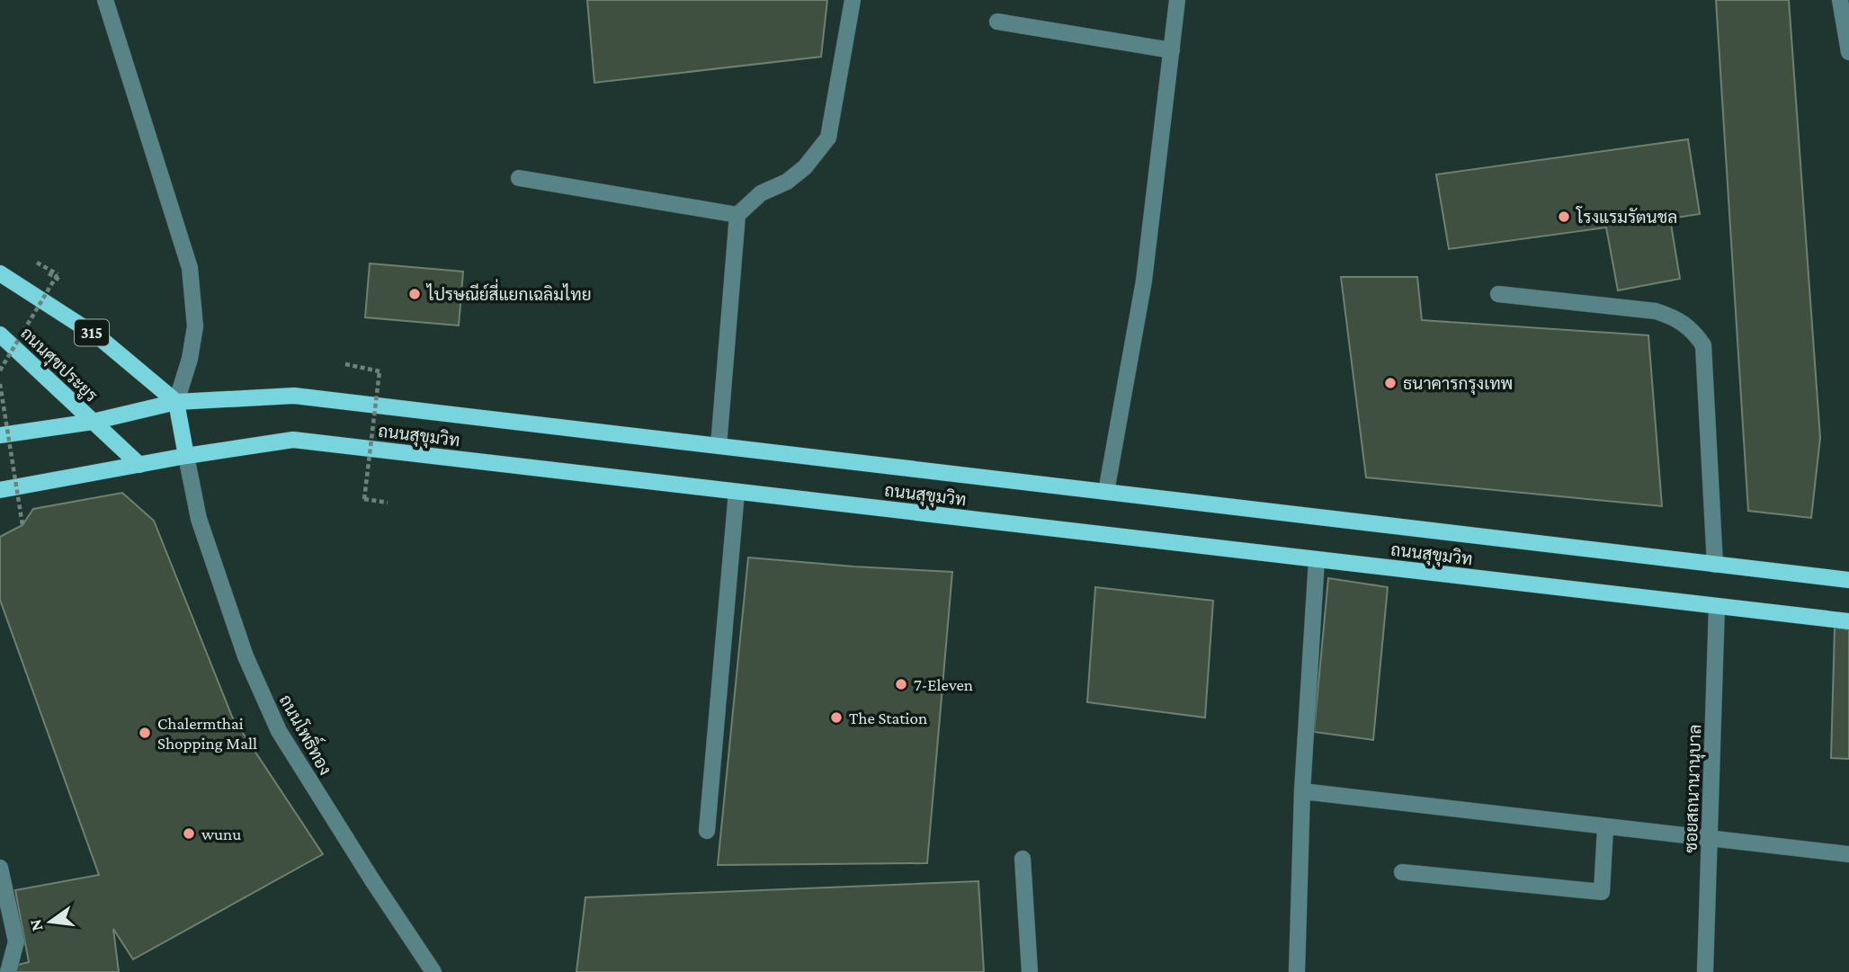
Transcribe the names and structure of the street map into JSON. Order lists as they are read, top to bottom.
{
  "streets": {
    "main road": ["315", "ถนนศุขประยูร", "ถนนสุขุมวิท"],
    "street": ["ถนนโพธิ์ทอง", "ซอยสถนานานุบาล"]
  },
  "crossings": [
    ["ถนนศุขประยูร", "ถนนสุขุมวิท"],
    ["ถนนสุขุมวิท", "ถนนโพธิ์ทอง"],
    ["ถนนสุขุมวิท", "ซอยสถนานานุบาล"]
  ],
  "places": [
    "โรงแรมรัตนชล",
    "ไปรษณีย์สี่แยกเฉลิมไทย",
    "ธนาคารกรุงเทพ",
    "7-Eleven",
    "The Station",
    "Chalermthai Shopping Mall",
    "wunu"
  ],
  "north": "left"
}
